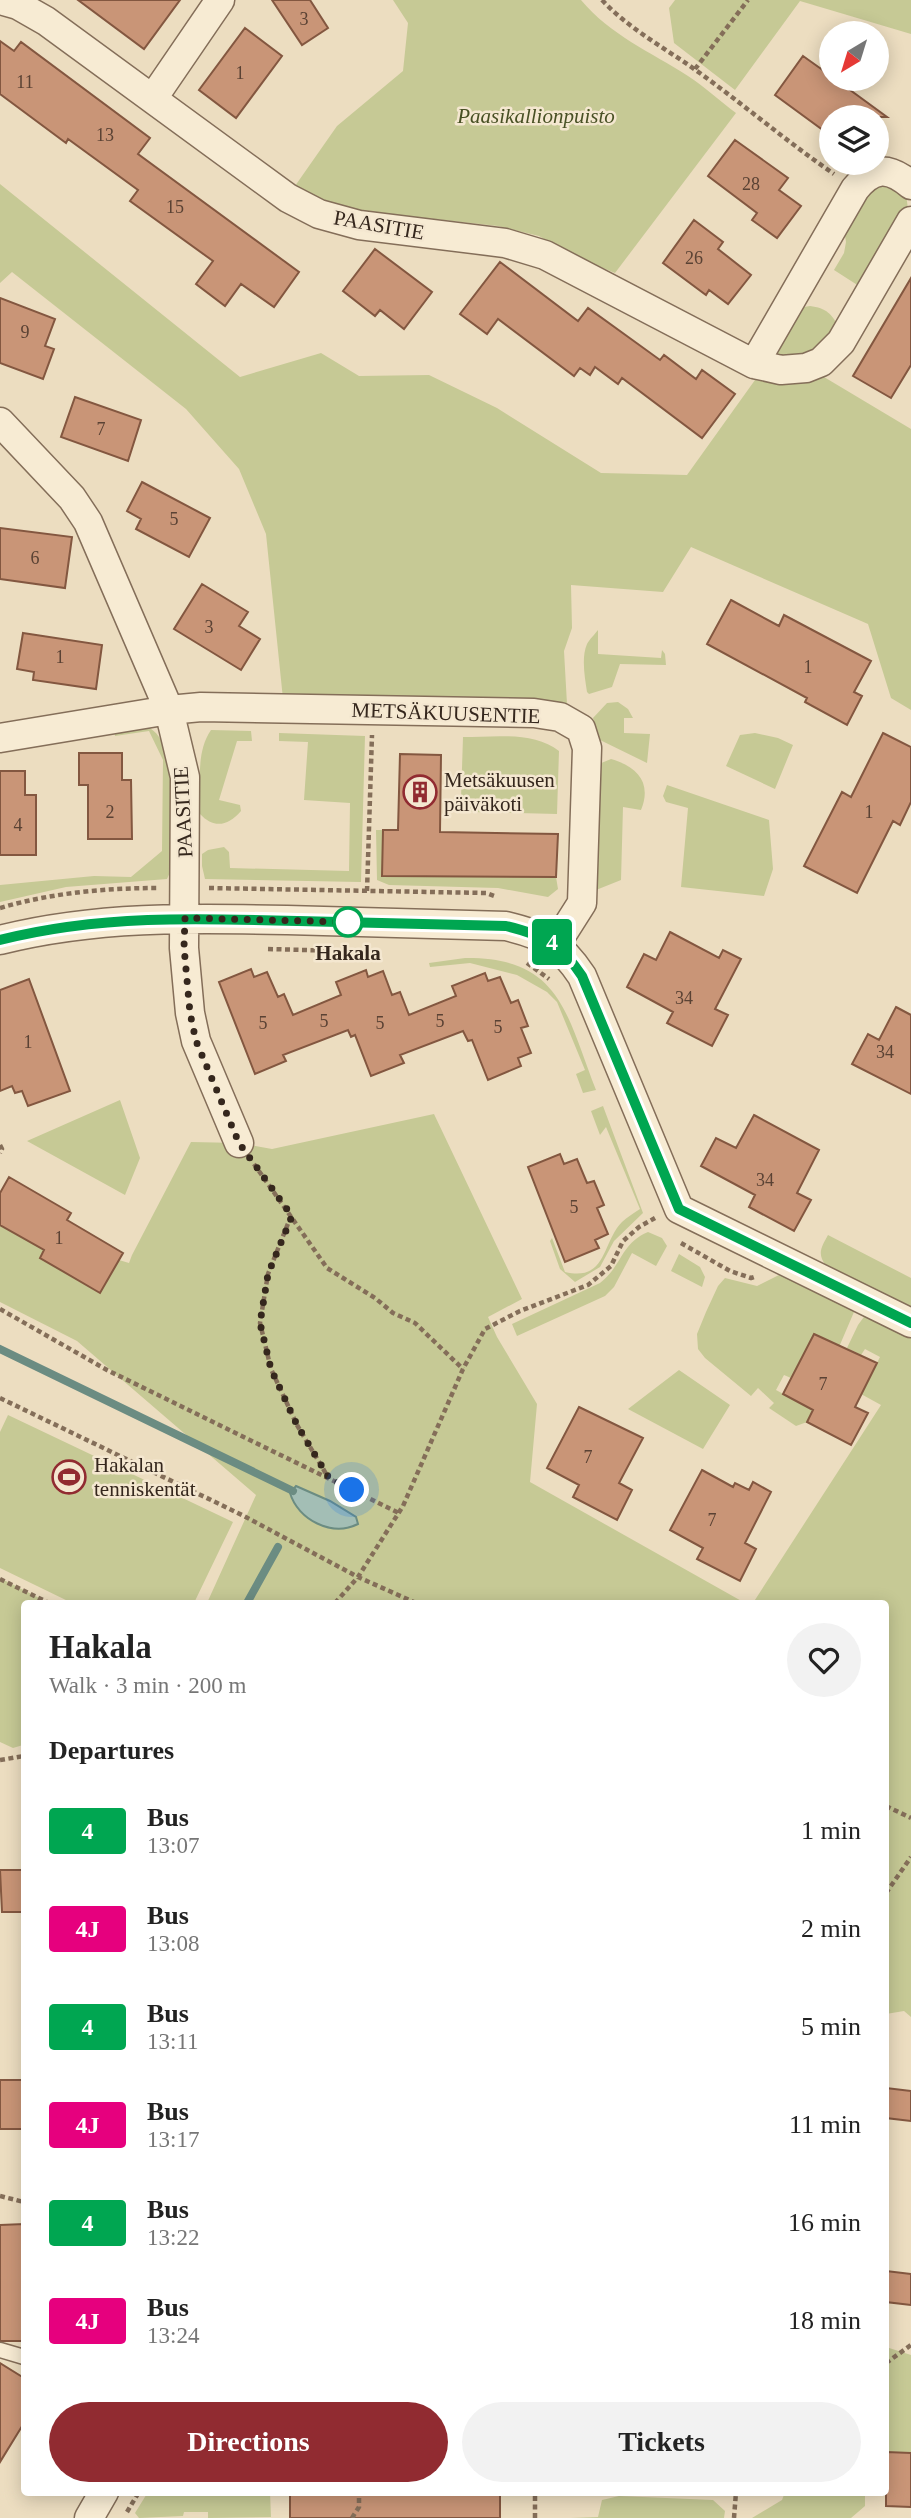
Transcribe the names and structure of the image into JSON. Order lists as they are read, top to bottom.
{
  "streets": {
    "street": ["PAASITIE", "METSÄKUUSENTIE"]
  },
  "crossings": [
    ["PAASITIE", "METSÄKUUSENTIE"]
  ],
  "parks": ["Paasikallionpuisto"],
  "places": {
    "building": ["Metsäkuusen päiväkoti"],
    "other": ["Hakala"],
    "sports": ["Hakalan tenniskentät"]
  },
  "lines": ["bus line 4"],
  "house_numbers": [
    "3",
    "1",
    "11",
    "13",
    "28",
    "15",
    "26",
    "9",
    "7",
    "5",
    "6",
    "3",
    "1",
    "1",
    "2",
    "1",
    "4",
    "34",
    "5",
    "5",
    "5",
    "5",
    "5",
    "1",
    "34",
    "34",
    "5",
    "1",
    "7",
    "7",
    "7"
  ],
  "north": "bottom left",
  "page": {
    "on_map": "4",
    "heading": [
      ["Hakala", "Walk · 3 min · 200 m"],
      "Departures"
    ],
    "list": [
      {
        "mark": "4",
        "name": "Bus",
        "note": "13:07",
        "value": "1 min"
      },
      {
        "mark": "4J",
        "name": "Bus",
        "note": "13:08",
        "value": "2 min"
      },
      {
        "mark": "4",
        "name": "Bus",
        "note": "13:11",
        "value": "5 min"
      },
      {
        "mark": "4J",
        "name": "Bus",
        "note": "13:17",
        "value": "11 min"
      },
      {
        "mark": "4",
        "name": "Bus",
        "note": "13:22",
        "value": "16 min"
      },
      {
        "mark": "4J",
        "name": "Bus",
        "note": "13:24",
        "value": "18 min"
      }
    ],
    "buttons": ["Directions", "Tickets"]
  }
}
